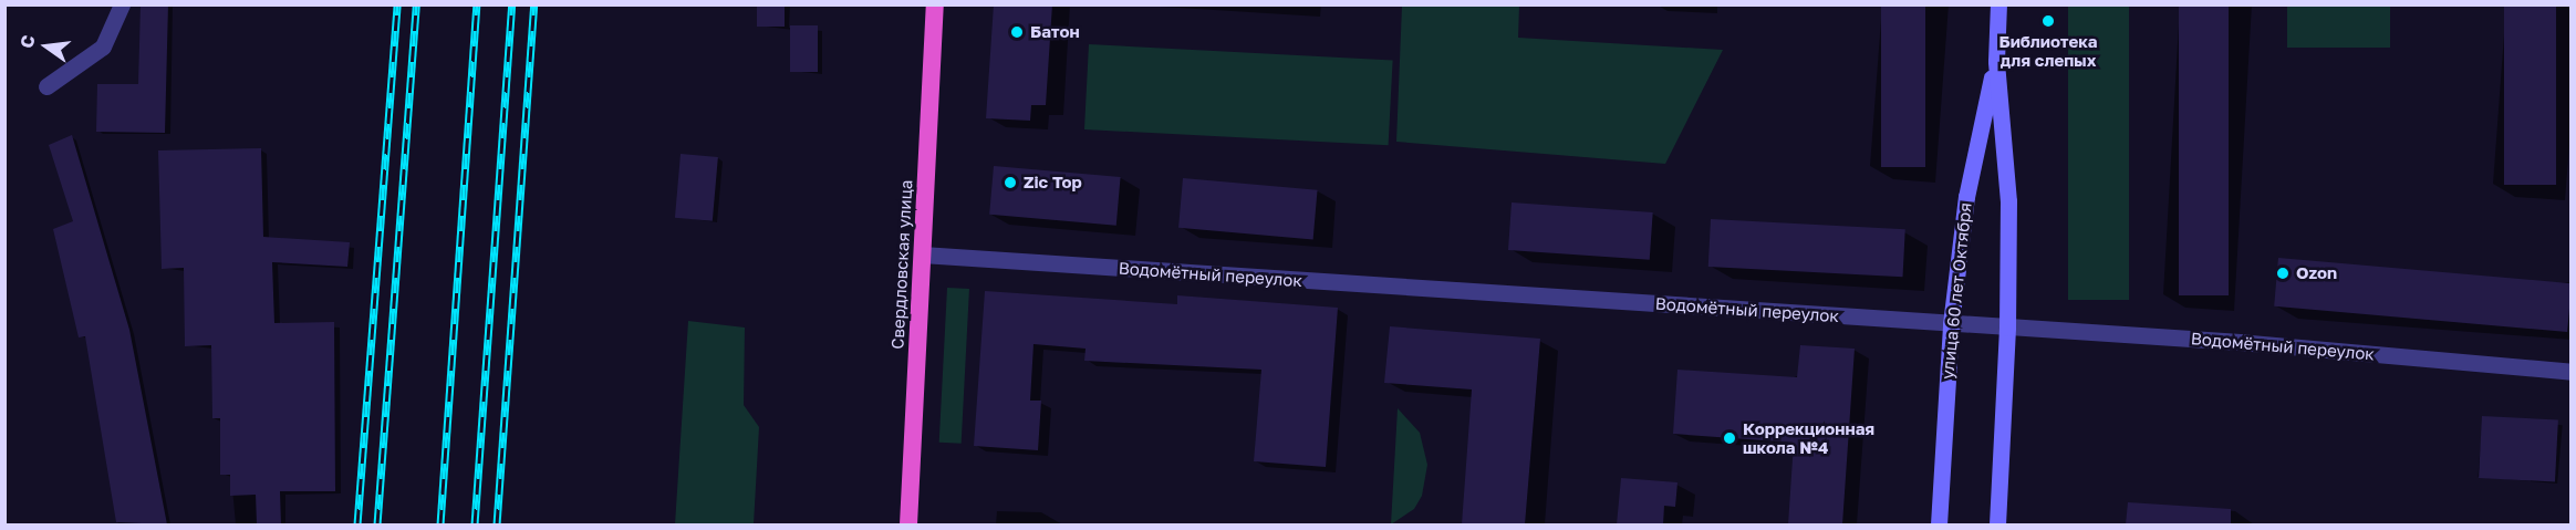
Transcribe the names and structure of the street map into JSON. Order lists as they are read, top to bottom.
{
  "streets": {
    "highway": ["Свердловская улица"],
    "main road": ["улица 60 лет Октября"],
    "street": ["Водомётный переулок"]
  },
  "crossings": [
    ["Свердловская улица", "Водомётный переулок"],
    ["Водомётный переулок", "улица 60 лет Октября"]
  ],
  "places": [
    "Библиотека для слепых",
    "Батон",
    "Zic Top",
    "Ozon",
    "Коррекционная школа №4"
  ],
  "north": "left"
}
